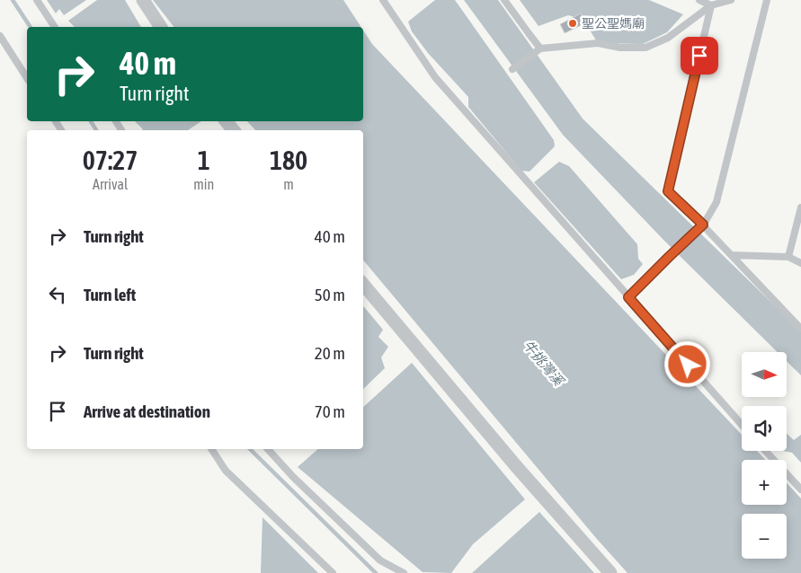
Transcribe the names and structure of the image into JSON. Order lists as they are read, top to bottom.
{
  "water": ["牛挑灣溪"],
  "places": ["聖公聖媽廟"],
  "north": "right",
  "page": {
    "turn": ["40 m", "Turn right"],
    "eta": [
      "07:27",
      "Arrival",
      "1",
      "min",
      "180",
      "m"
    ],
    "list": [
      {
        "name": "Turn right",
        "value": "40 m"
      },
      {
        "name": "Turn left",
        "value": "50 m"
      },
      {
        "name": "Turn right",
        "value": "20 m"
      },
      {
        "name": "Arrive at destination",
        "value": "70 m"
      }
    ],
    "map_buttons": ["+", "−"]
  }
}
